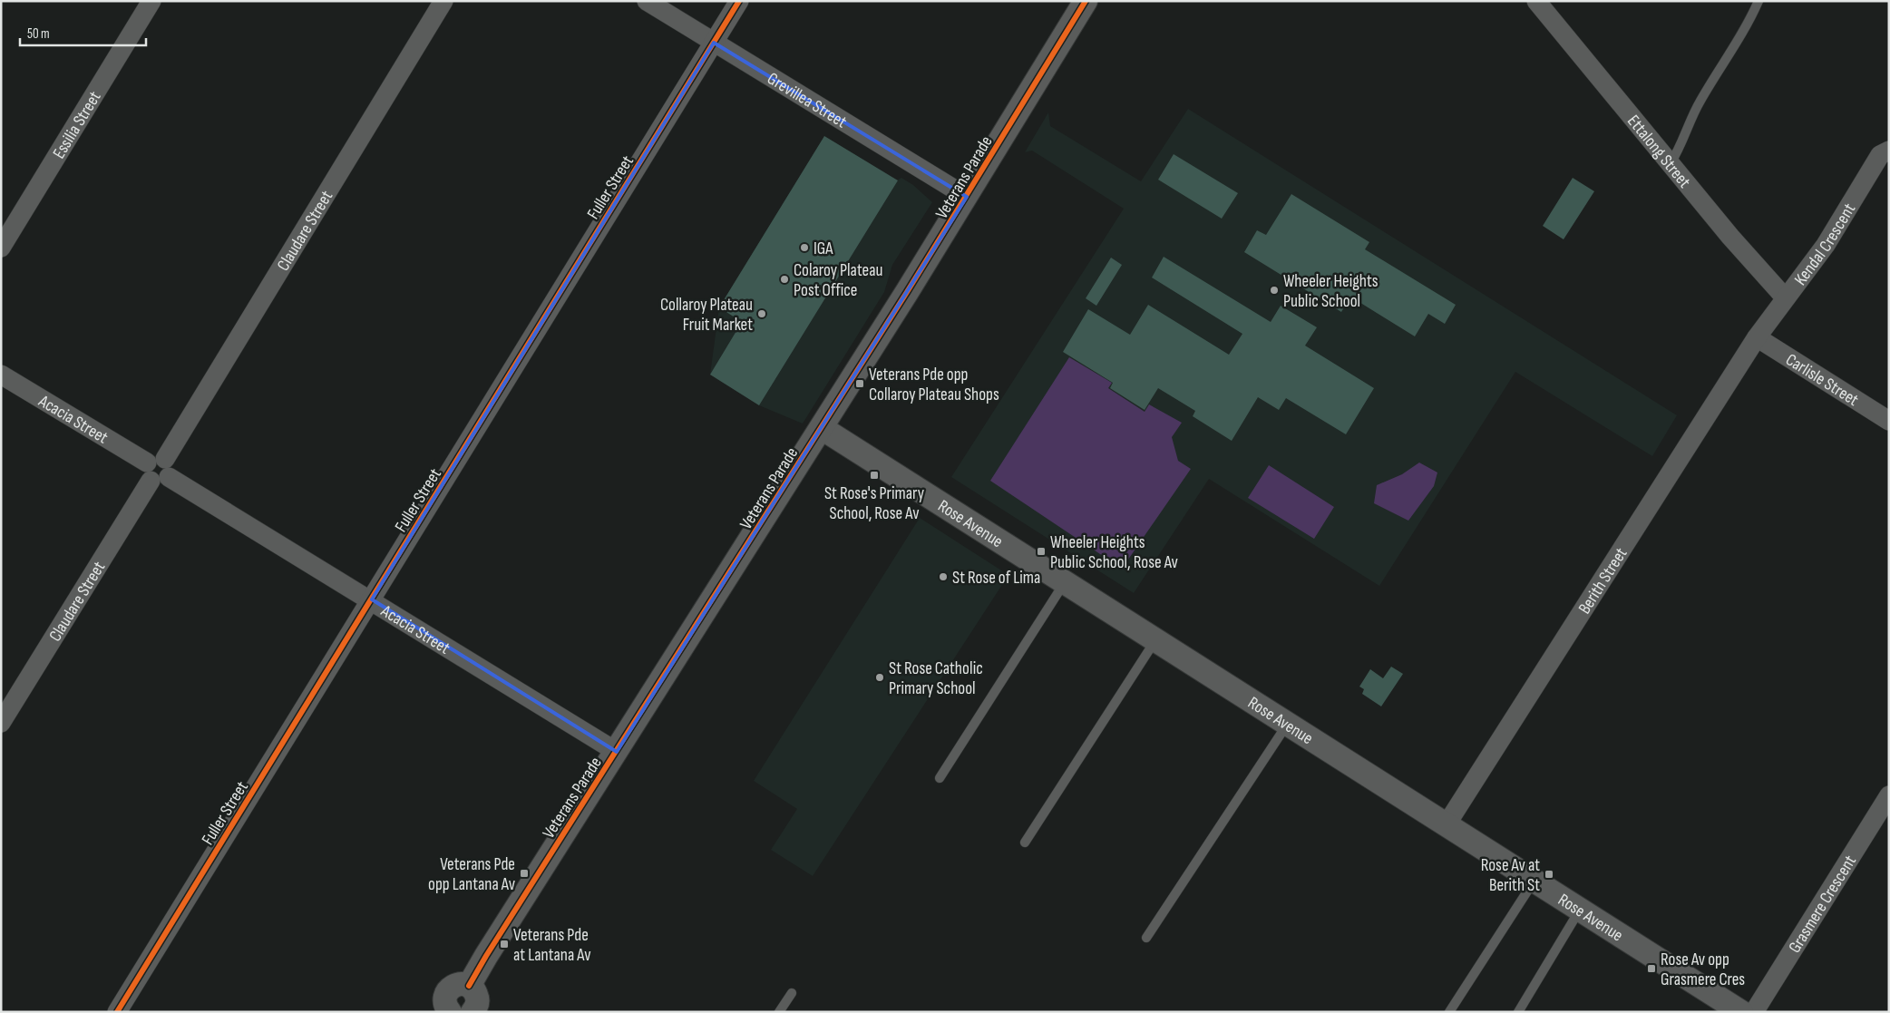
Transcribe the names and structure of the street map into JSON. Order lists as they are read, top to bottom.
{
  "streets": {
    "street": [
      "Grevillea Street",
      "Essilia Street",
      "Ettalong Street",
      "Veterans Parade",
      "Fuller Street",
      "Claudare Street",
      "Kendal Crescent",
      "Carlisle Street",
      "Acacia Street",
      "Rose Avenue",
      "Berith Street",
      "Grasmere Crescent"
    ]
  },
  "crossings": [
    ["Grevillea Street", "Veterans Parade"],
    ["Grevillea Street", "Fuller Street"],
    ["Ettalong Street", "Kendal Crescent"],
    ["Veterans Parade", "Acacia Street"],
    ["Veterans Parade", "Rose Avenue"],
    ["Fuller Street", "Acacia Street"],
    ["Claudare Street", "Acacia Street"],
    ["Kendal Crescent", "Carlisle Street"],
    ["Kendal Crescent", "Berith Street"],
    ["Carlisle Street", "Berith Street"],
    ["Rose Avenue", "Berith Street"]
  ],
  "places": {
    "other": [
      "IGA",
      "Colaroy Plateau Post Office",
      "Wheeler Heights Public School",
      "Collaroy Plateau Fruit Market",
      "St Rose of Lima",
      "St Rose Catholic Primary School"
    ],
    "transit": [
      "Veterans Pde opp Collaroy Plateau Shops",
      "St Rose's Primary School, Rose Av",
      "Wheeler Heights Public School, Rose Av",
      "Veterans Pde opp Lantana Av",
      "Rose Av at Berith St",
      "Veterans Pde at Lantana Av",
      "Rose Av opp Grasmere Cres"
    ]
  },
  "scale_bar": "50 m"
}
